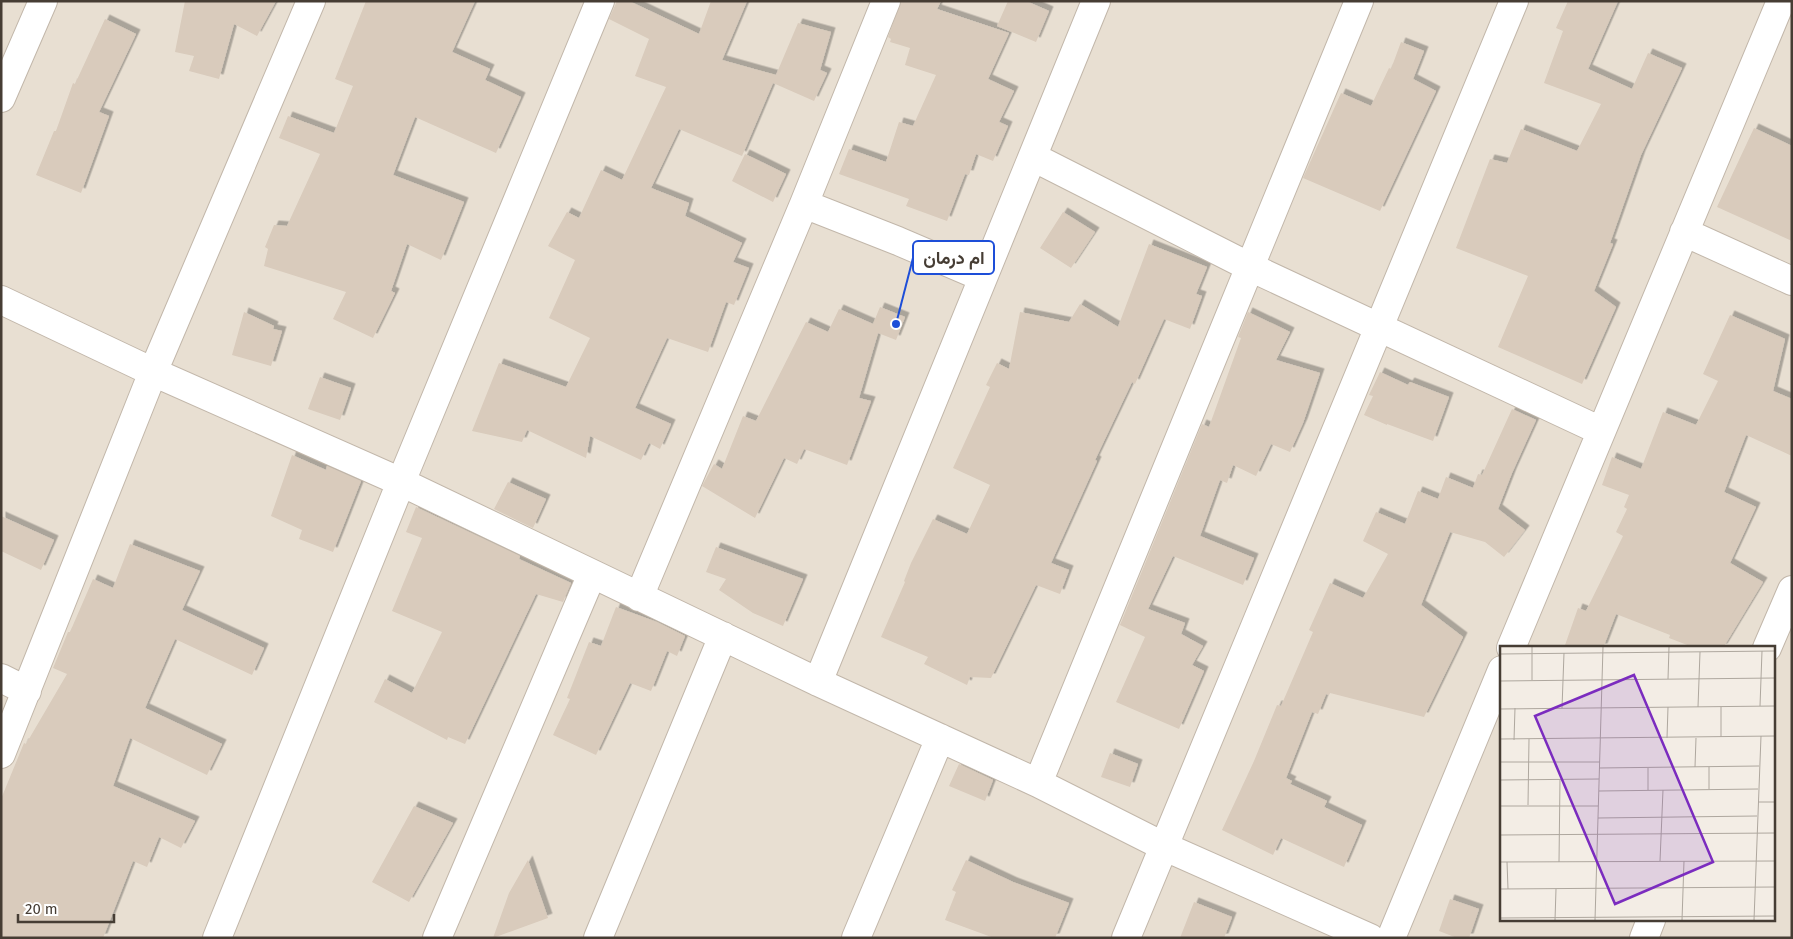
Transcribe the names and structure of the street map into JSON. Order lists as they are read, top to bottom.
{
  "places": ["ام درمان"],
  "scale_bar": "20 m"
}
